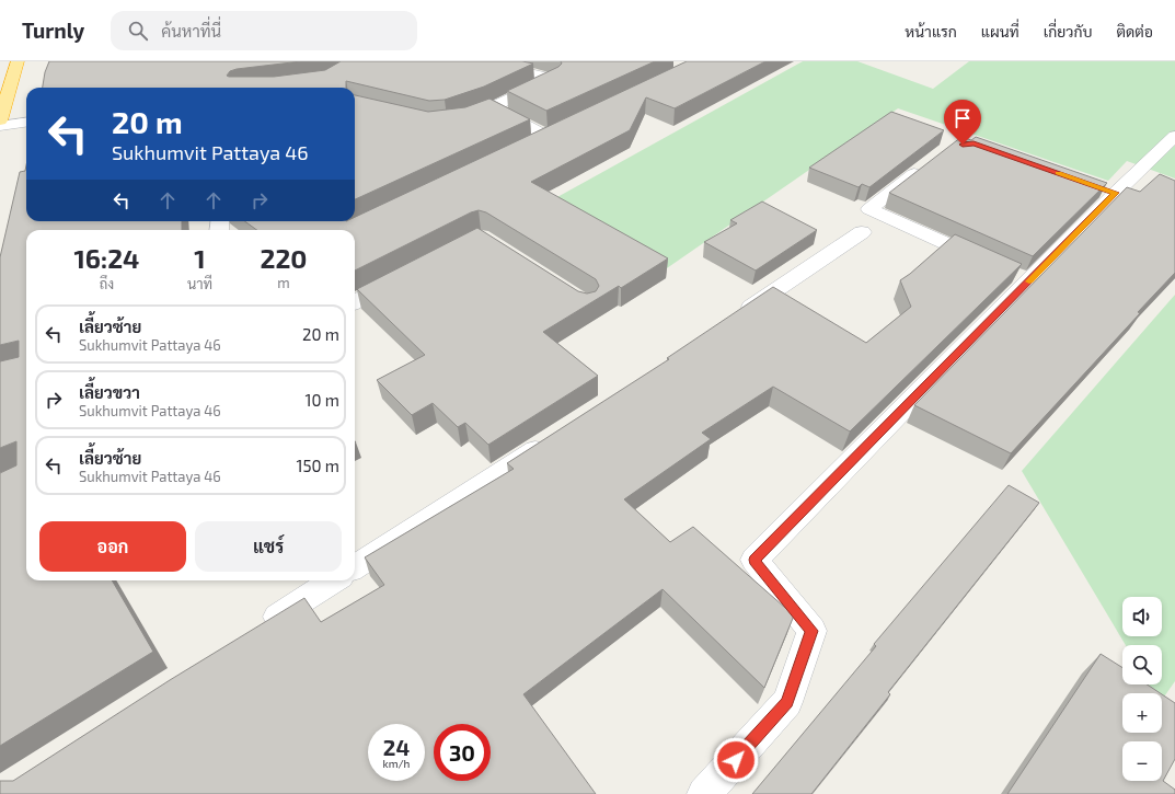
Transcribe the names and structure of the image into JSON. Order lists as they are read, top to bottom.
{
  "page": {
    "header": "Turnly",
    "search": "ค้นหาที่นี่",
    "nav": [
      "หน้าแรก",
      "แผนที่",
      "เกี่ยวกับ",
      "ติดต่อ"
    ],
    "turn": ["20 m", "Sukhumvit Pattaya 46"],
    "eta": [
      "16:24",
      "ถึง",
      "1",
      "นาที",
      "220",
      "m"
    ],
    "list": [
      {
        "name": "เลี้ยวซ้าย",
        "note": "Sukhumvit Pattaya 46",
        "value": "20 m"
      },
      {
        "name": "เลี้ยวขวา",
        "note": "Sukhumvit Pattaya 46",
        "value": "10 m"
      },
      {
        "name": "เลี้ยวซ้าย",
        "note": "Sukhumvit Pattaya 46",
        "value": "150 m"
      }
    ],
    "buttons": ["ออก", "แชร์"],
    "map_buttons": ["+", "−"],
    "speed": "24 km/h",
    "limit": "30"
  }
}
